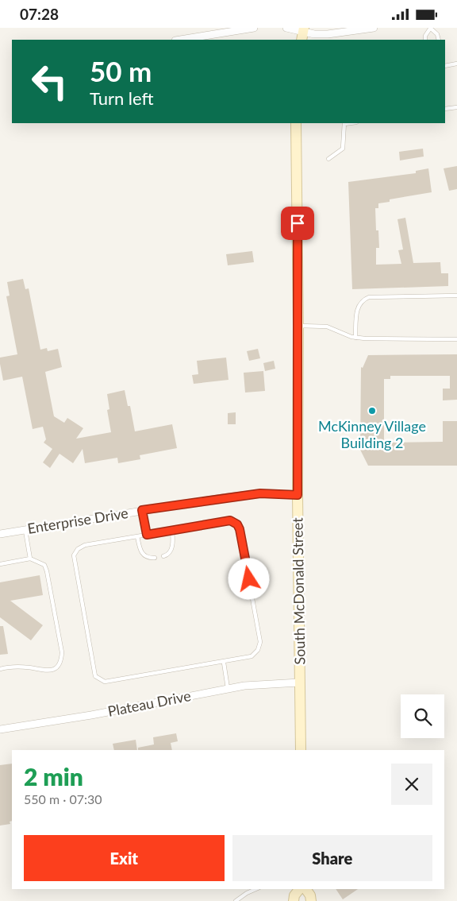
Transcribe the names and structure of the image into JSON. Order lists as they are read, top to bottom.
{
  "streets": {
    "main road": ["South McDonald Street"],
    "street": ["Enterprise Drive", "Plateau Drive"]
  },
  "crossings": [
    ["Enterprise Drive", "South McDonald Street"],
    ["South McDonald Street", "Plateau Drive"]
  ],
  "places": ["McKinney Village Building 2"],
  "page": {
    "status": "07:28",
    "turn": ["50 m", "Turn left"],
    "heading": ["2 min", "550 m · 07:30"],
    "buttons": ["Exit", "Share"]
  }
}
